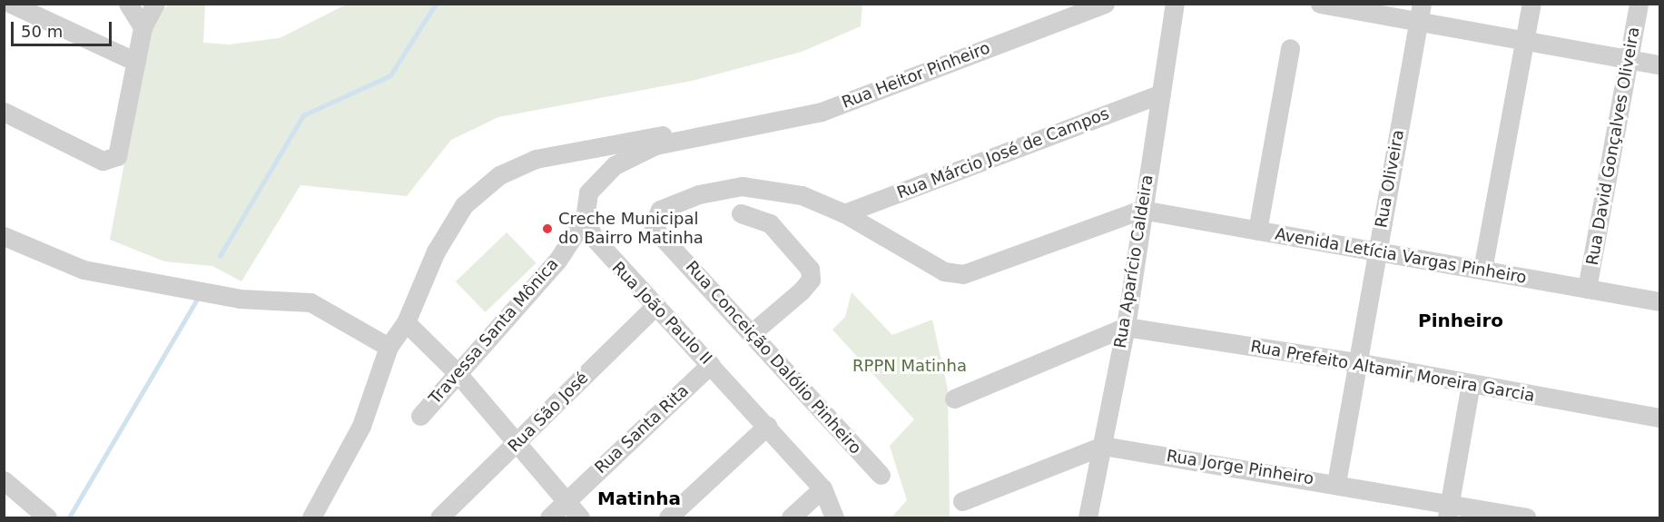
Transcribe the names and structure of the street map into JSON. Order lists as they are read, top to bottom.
{
  "streets": {
    "street": [
      "Rua Heitor Pinheiro",
      "Rua David Gonçalves Oliveira",
      "Rua Márcio José de Campos",
      "Rua Oliveira",
      "Avenida Letícia Vargas Pinheiro",
      "Rua Aparício Caldeira",
      "Rua João Paulo II",
      "Travessa Santa Mônica",
      "Rua Conceição Dalólio Pinheiro",
      "Rua Prefeito Altamir Moreira Garcia",
      "Rua São José",
      "Rua Santa Rita",
      "Rua Jorge Pinheiro"
    ]
  },
  "crossings": [
    ["Rua David Gonçalves Oliveira", "Avenida Letícia Vargas Pinheiro"],
    ["Rua Márcio José de Campos", "Rua Aparício Caldeira"],
    ["Rua Márcio José de Campos", "Rua Conceição Dalólio Pinheiro"],
    ["Rua Oliveira", "Avenida Letícia Vargas Pinheiro"],
    ["Rua Oliveira", "Rua Prefeito Altamir Moreira Garcia"],
    ["Rua Oliveira", "Rua Jorge Pinheiro"],
    ["Avenida Letícia Vargas Pinheiro", "Rua Aparício Caldeira"],
    ["Avenida Letícia Vargas Pinheiro", "Rua Conceição Dalólio Pinheiro"],
    ["Rua Aparício Caldeira", "Rua Conceição Dalólio Pinheiro"],
    ["Rua Aparício Caldeira", "Rua Prefeito Altamir Moreira Garcia"],
    ["Rua Aparício Caldeira", "Rua Jorge Pinheiro"],
    ["Rua João Paulo II", "Travessa Santa Mônica"],
    ["Rua João Paulo II", "Rua São José"],
    ["Rua João Paulo II", "Rua Santa Rita"]
  ],
  "districts": ["Pinheiro", "Matinha"],
  "parks": ["RPPN Matinha"],
  "places": ["Creche Municipal do Bairro Matinha"],
  "scale_bar": "50 m"
}
